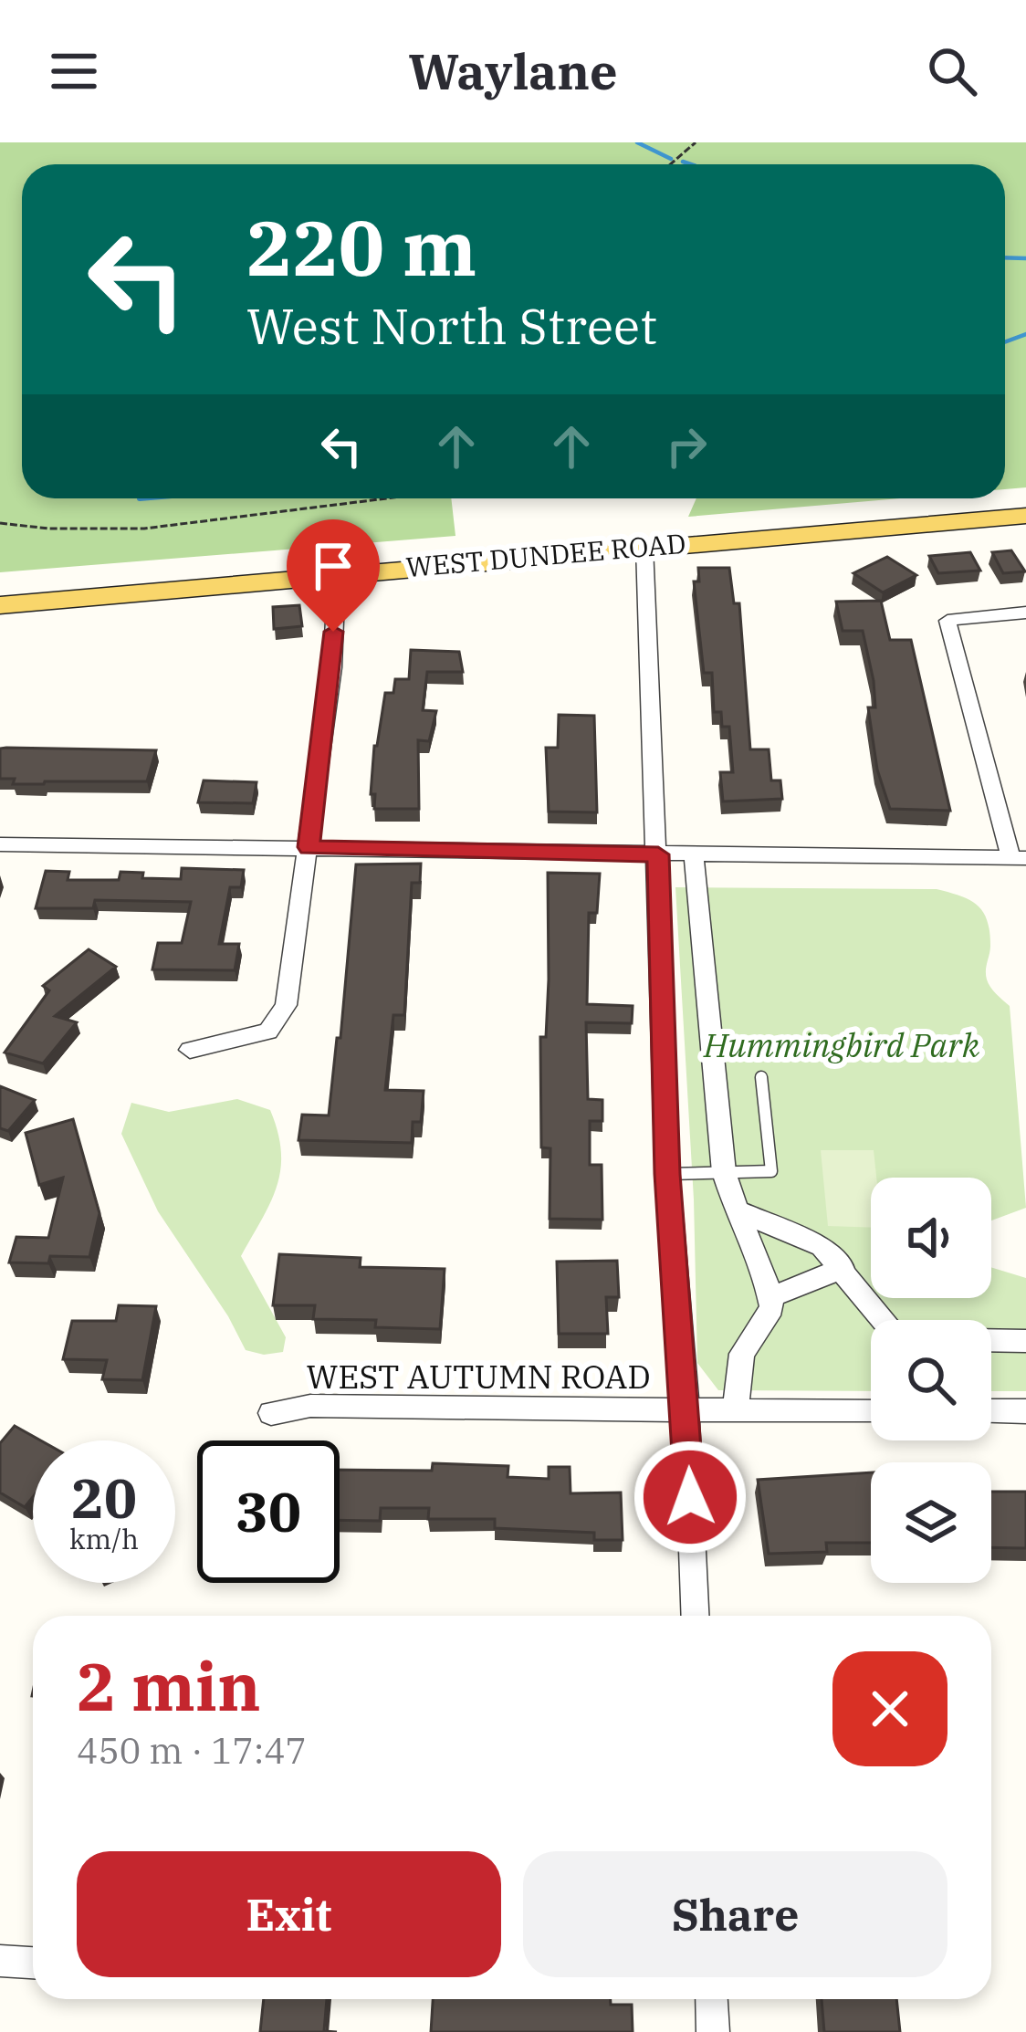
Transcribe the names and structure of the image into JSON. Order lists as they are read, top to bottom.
{
  "streets": {
    "main road": ["WEST DUNDEE ROAD"],
    "street": ["WEST AUTUMN ROAD"]
  },
  "parks": ["Hummingbird Park"],
  "page": {
    "header": "Waylane",
    "turn": ["220 m", "West North Street"],
    "speed": "20 km/h",
    "limit": "30",
    "heading": ["2 min", "450 m · 17:47"],
    "buttons": ["Exit", "Share"]
  }
}
